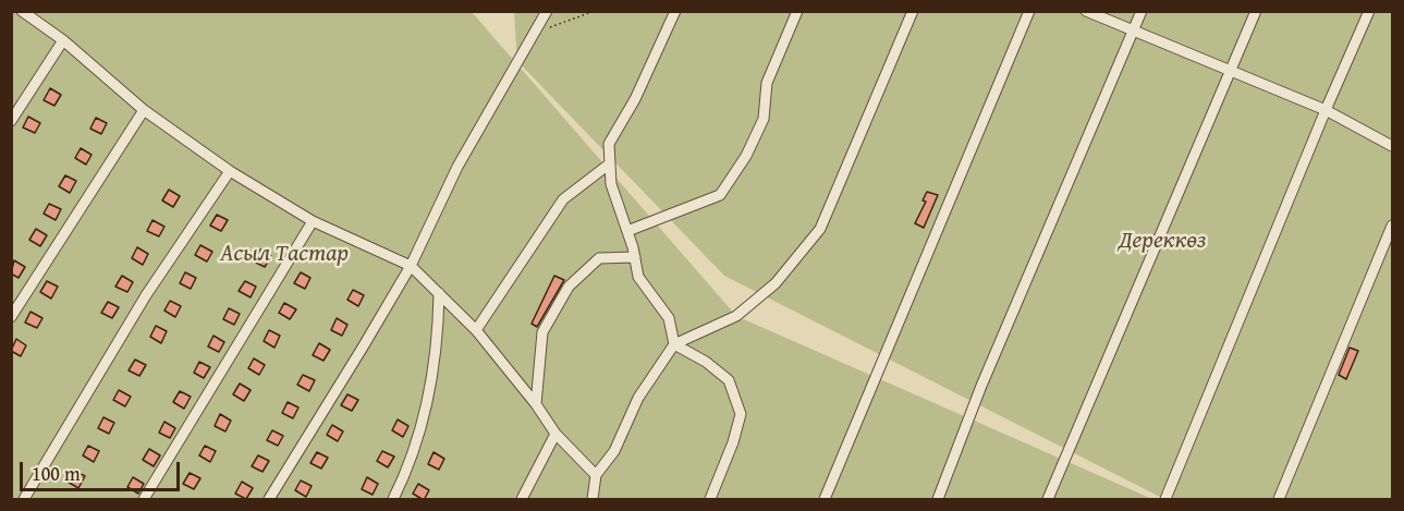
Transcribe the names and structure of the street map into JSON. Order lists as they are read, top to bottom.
{
  "parks": ["Дереккөз", "Асыл Тастар"],
  "scale_bar": "100 m"
}
